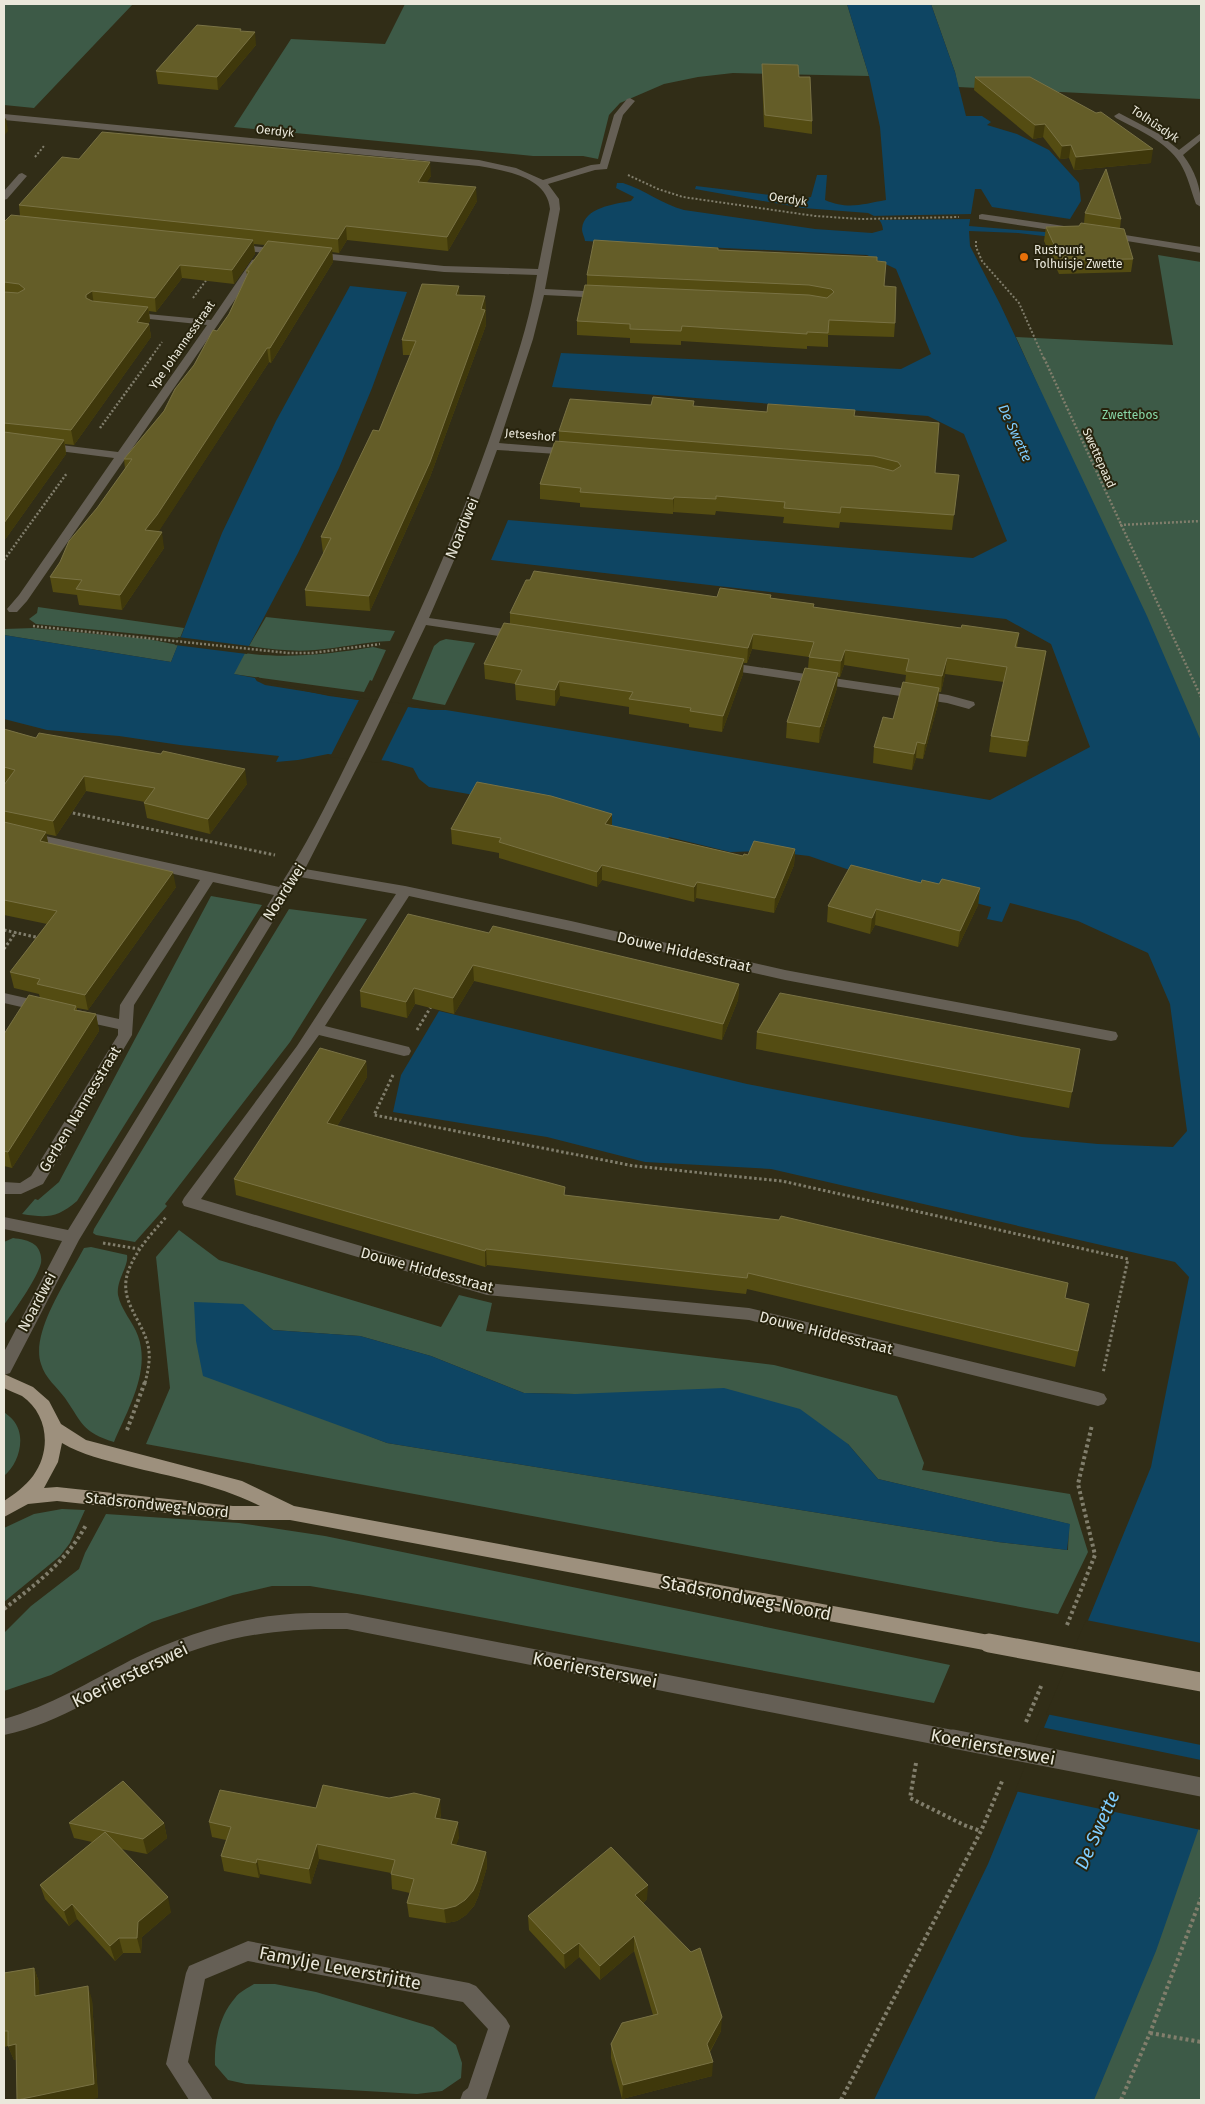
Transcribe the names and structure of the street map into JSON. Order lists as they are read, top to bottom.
{
  "streets": {
    "main road": ["Stadsrondweg-Noord"],
    "street": [
      "Tolhûsdyk",
      "Oerdyk",
      "Ype Johannesstraat",
      "Jetseshof",
      "Noardwei",
      "Douwe Hiddesstraat",
      "Gerben Nannesstraat",
      "Koeriersterswei",
      "Famylje Leverstrjitte"
    ],
    "path": ["Swettepaad"]
  },
  "crossings": [
    ["Jetseshof", "Noardwei"],
    ["Noardwei", "Douwe Hiddesstraat"]
  ],
  "water": ["De Swette"],
  "parks": ["Zwettebos"],
  "places": ["Rustpunt Tolhuisje Zwette"]
}
